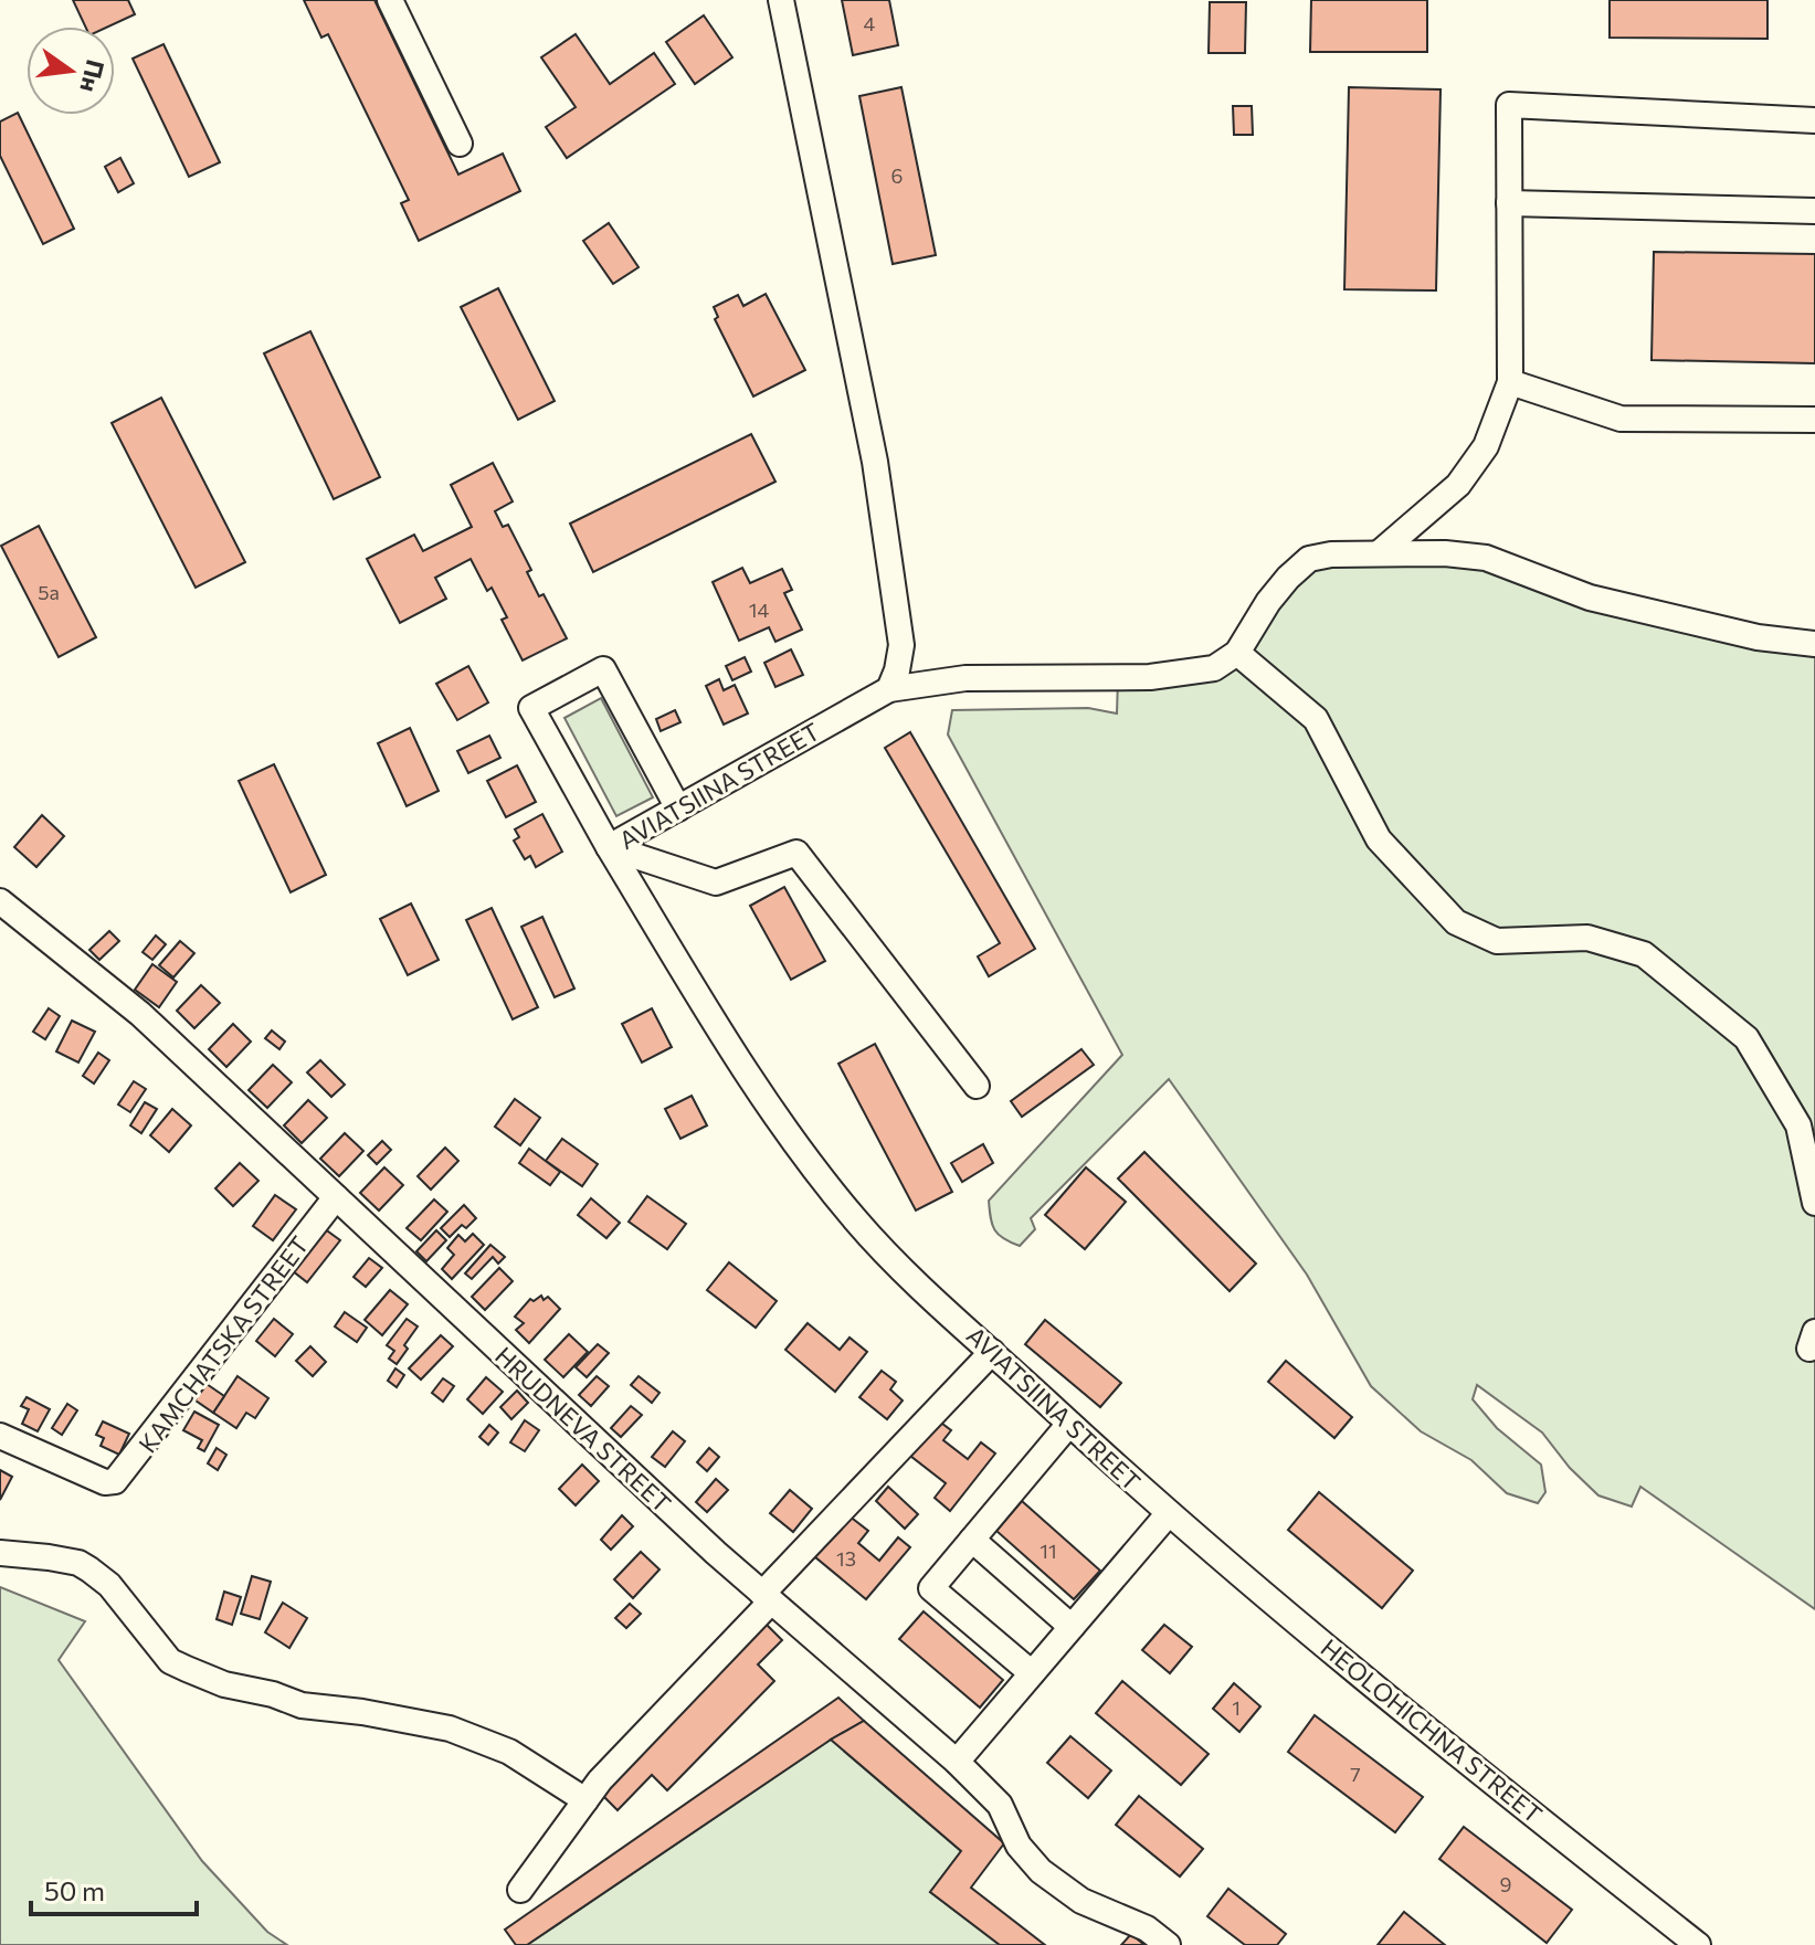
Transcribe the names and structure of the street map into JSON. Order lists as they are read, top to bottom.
{
  "streets": {
    "street": [
      "AVIATSIINA STREET",
      "KAMCHATSKA STREET",
      "HRUDNEVA STREET",
      "HEOLOHICHNA STREET"
    ]
  },
  "crossings": [
    ["AVIATSIINA STREET", "HEOLOHICHNA STREET"],
    ["KAMCHATSKA STREET", "HRUDNEVA STREET"]
  ],
  "house_numbers": [
    "4",
    "6",
    "5а",
    "14",
    "11",
    "13",
    "1",
    "7",
    "9"
  ],
  "scale_bar": "50 m",
  "north": "right"
}
